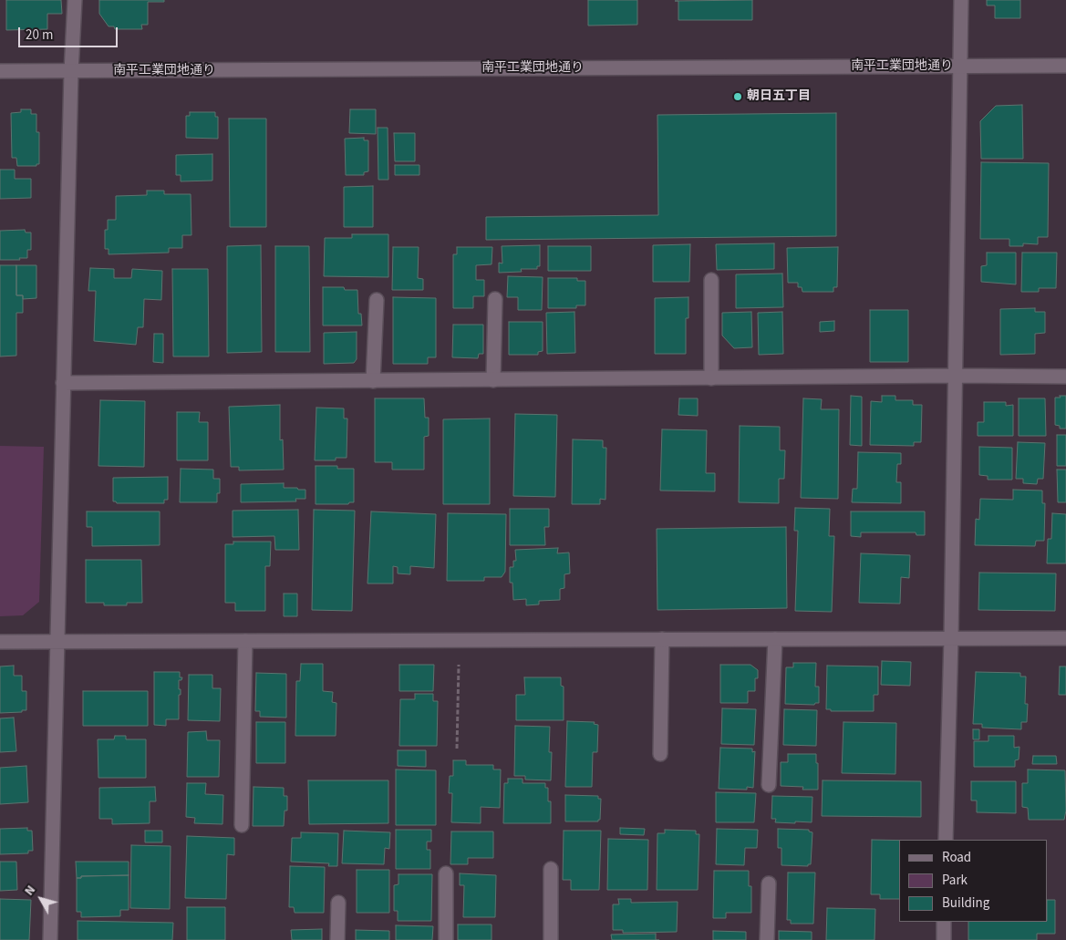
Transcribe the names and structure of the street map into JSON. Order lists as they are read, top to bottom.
{
  "streets": {
    "street": ["南平工業団地通り"]
  },
  "places": ["朝日五丁目"],
  "legend": ["Road", "Park", "Building"],
  "scale_bar": "20 m",
  "north": "top left"
}
